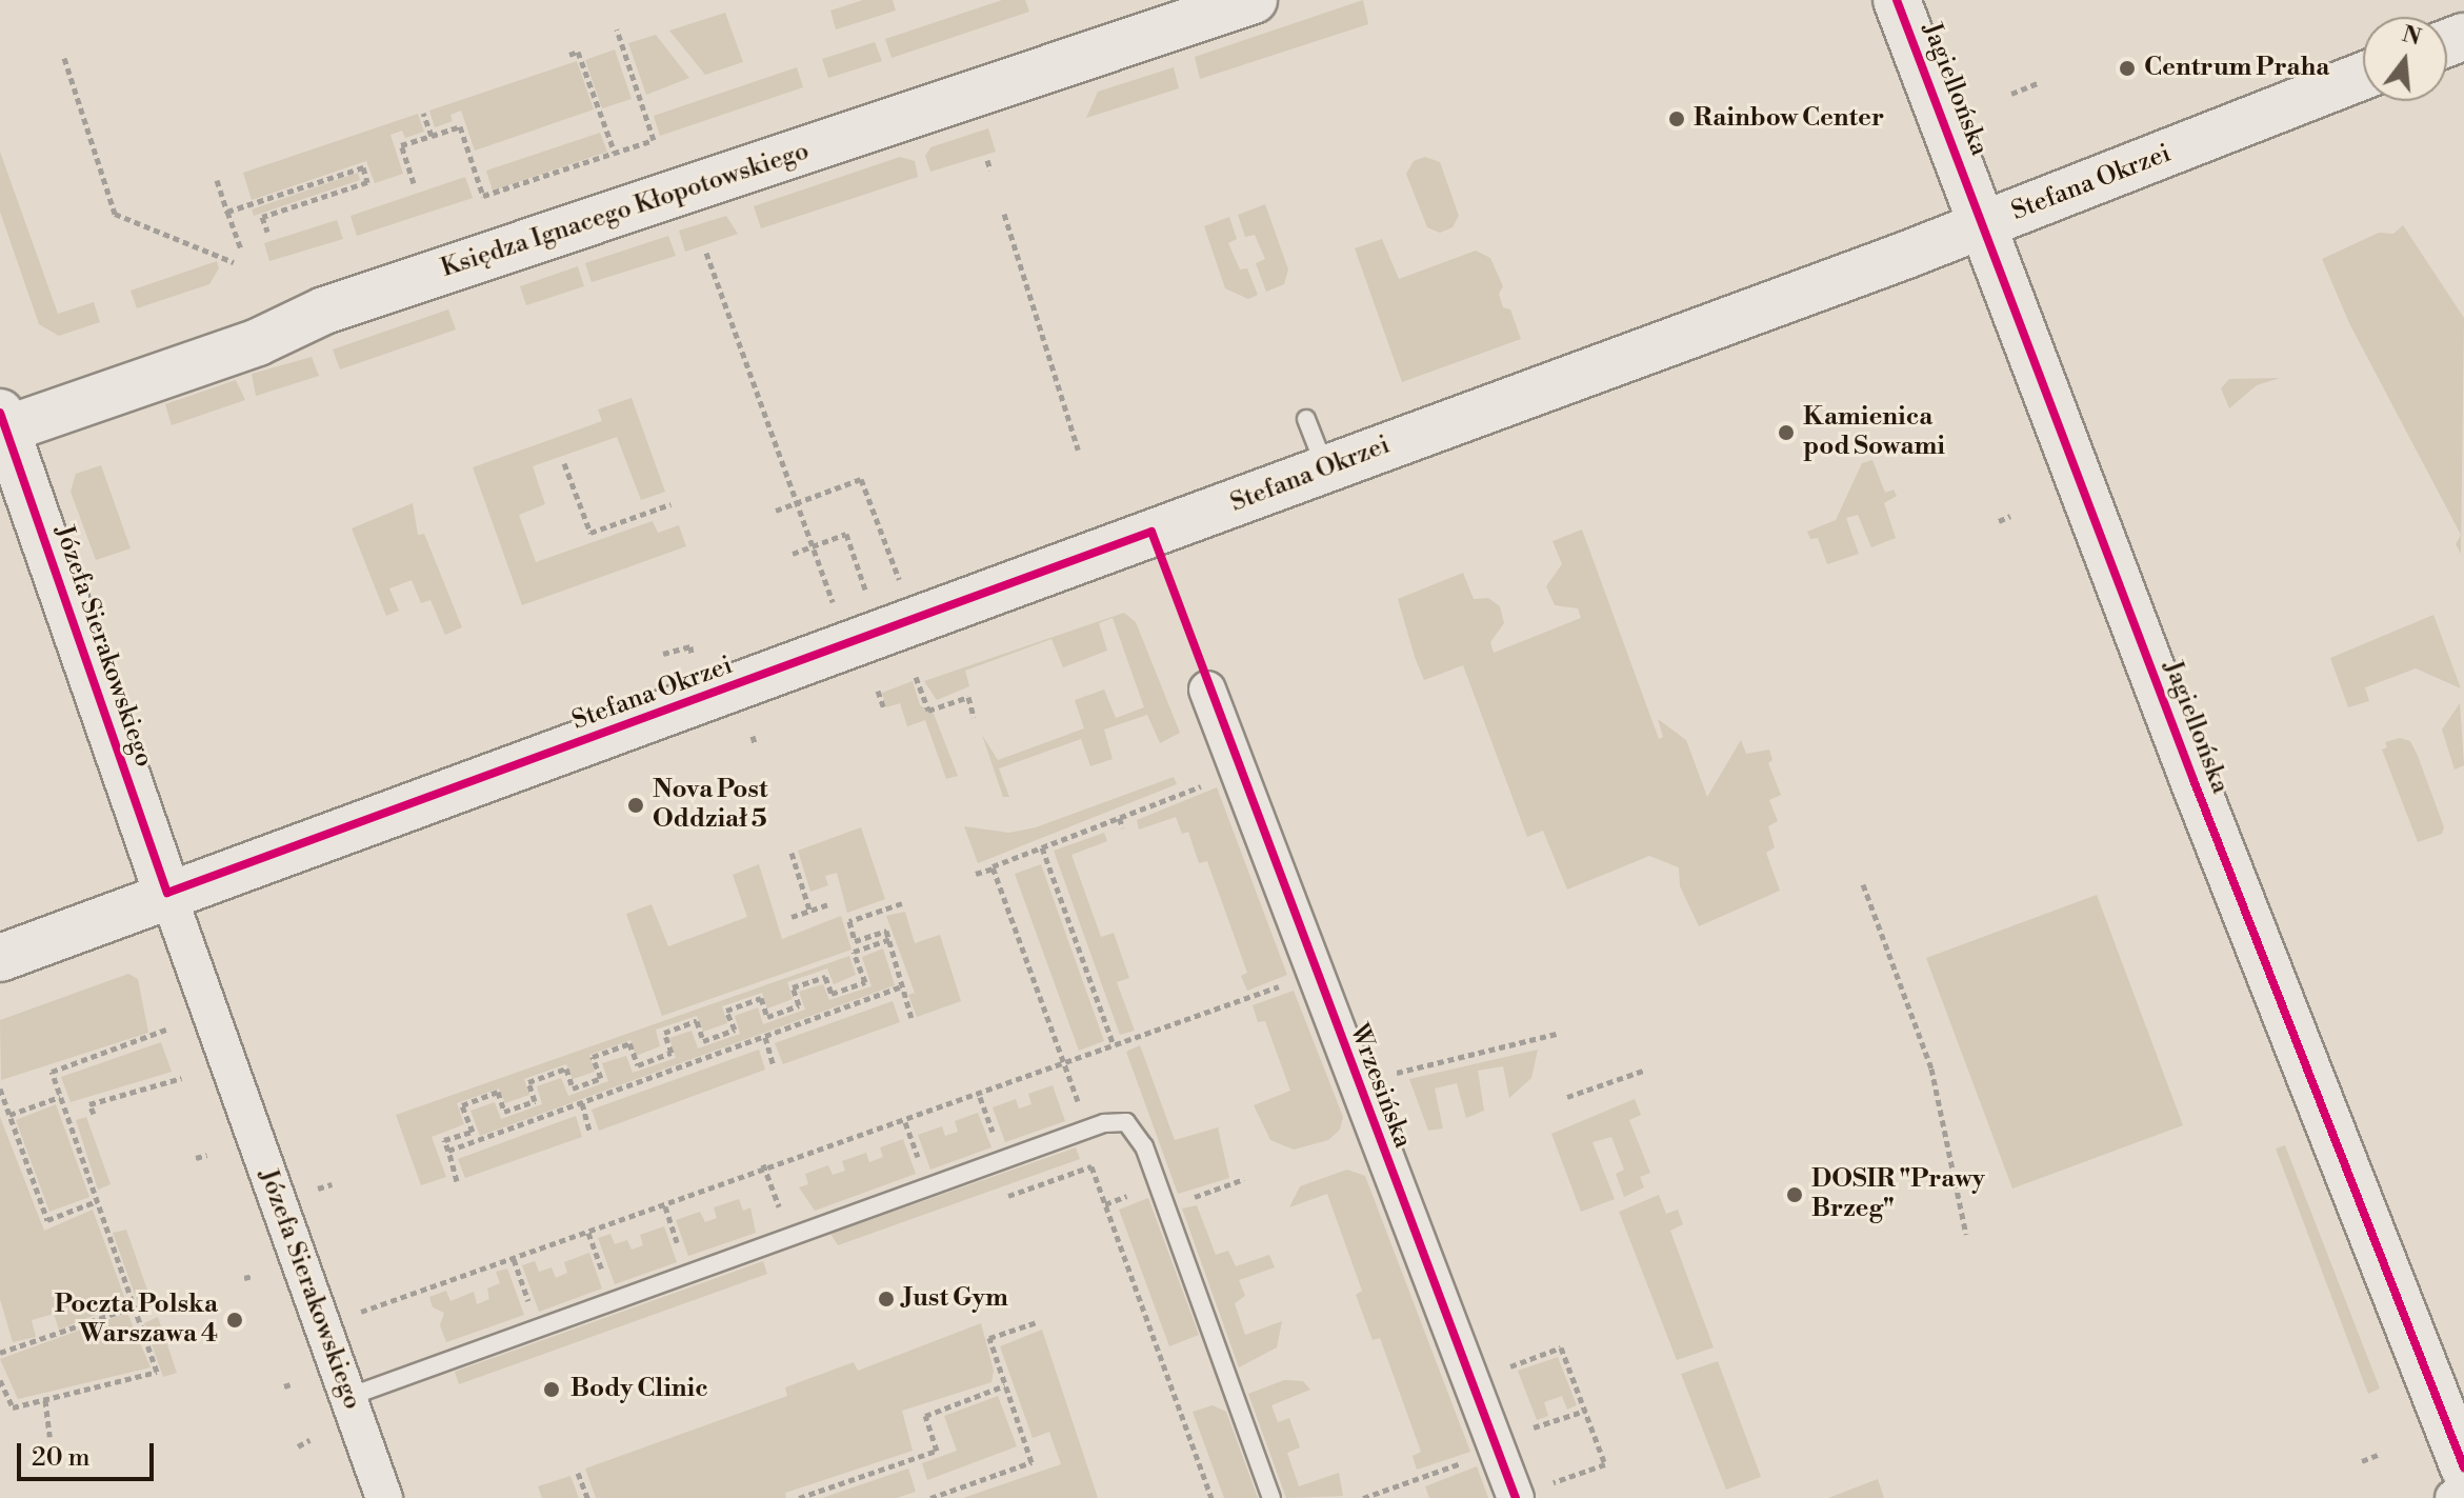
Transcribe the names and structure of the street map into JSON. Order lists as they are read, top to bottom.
{
  "streets": {
    "street": [
      "Jagiellońska",
      "Stefana Okrzei",
      "Księdza Ignacego Kłopotowskiego",
      "Józefa Sierakowskiego",
      "Wrzesińska"
    ]
  },
  "crossings": [
    ["Jagiellońska", "Stefana Okrzei"],
    ["Stefana Okrzei", "Józefa Sierakowskiego"],
    ["Księdza Ignacego Kłopotowskiego", "Józefa Sierakowskiego"]
  ],
  "places": [
    "Centrum Praha",
    "Rainbow Center",
    "Kamienica pod Sowami",
    "Nova Post Oddział 5",
    "DOSIR \"Prawy Brzeg\"",
    "Just Gym",
    "Poczta Polska Warszawa 4",
    "Body Clinic"
  ],
  "scale_bar": "20 m",
  "north": "top"
}
